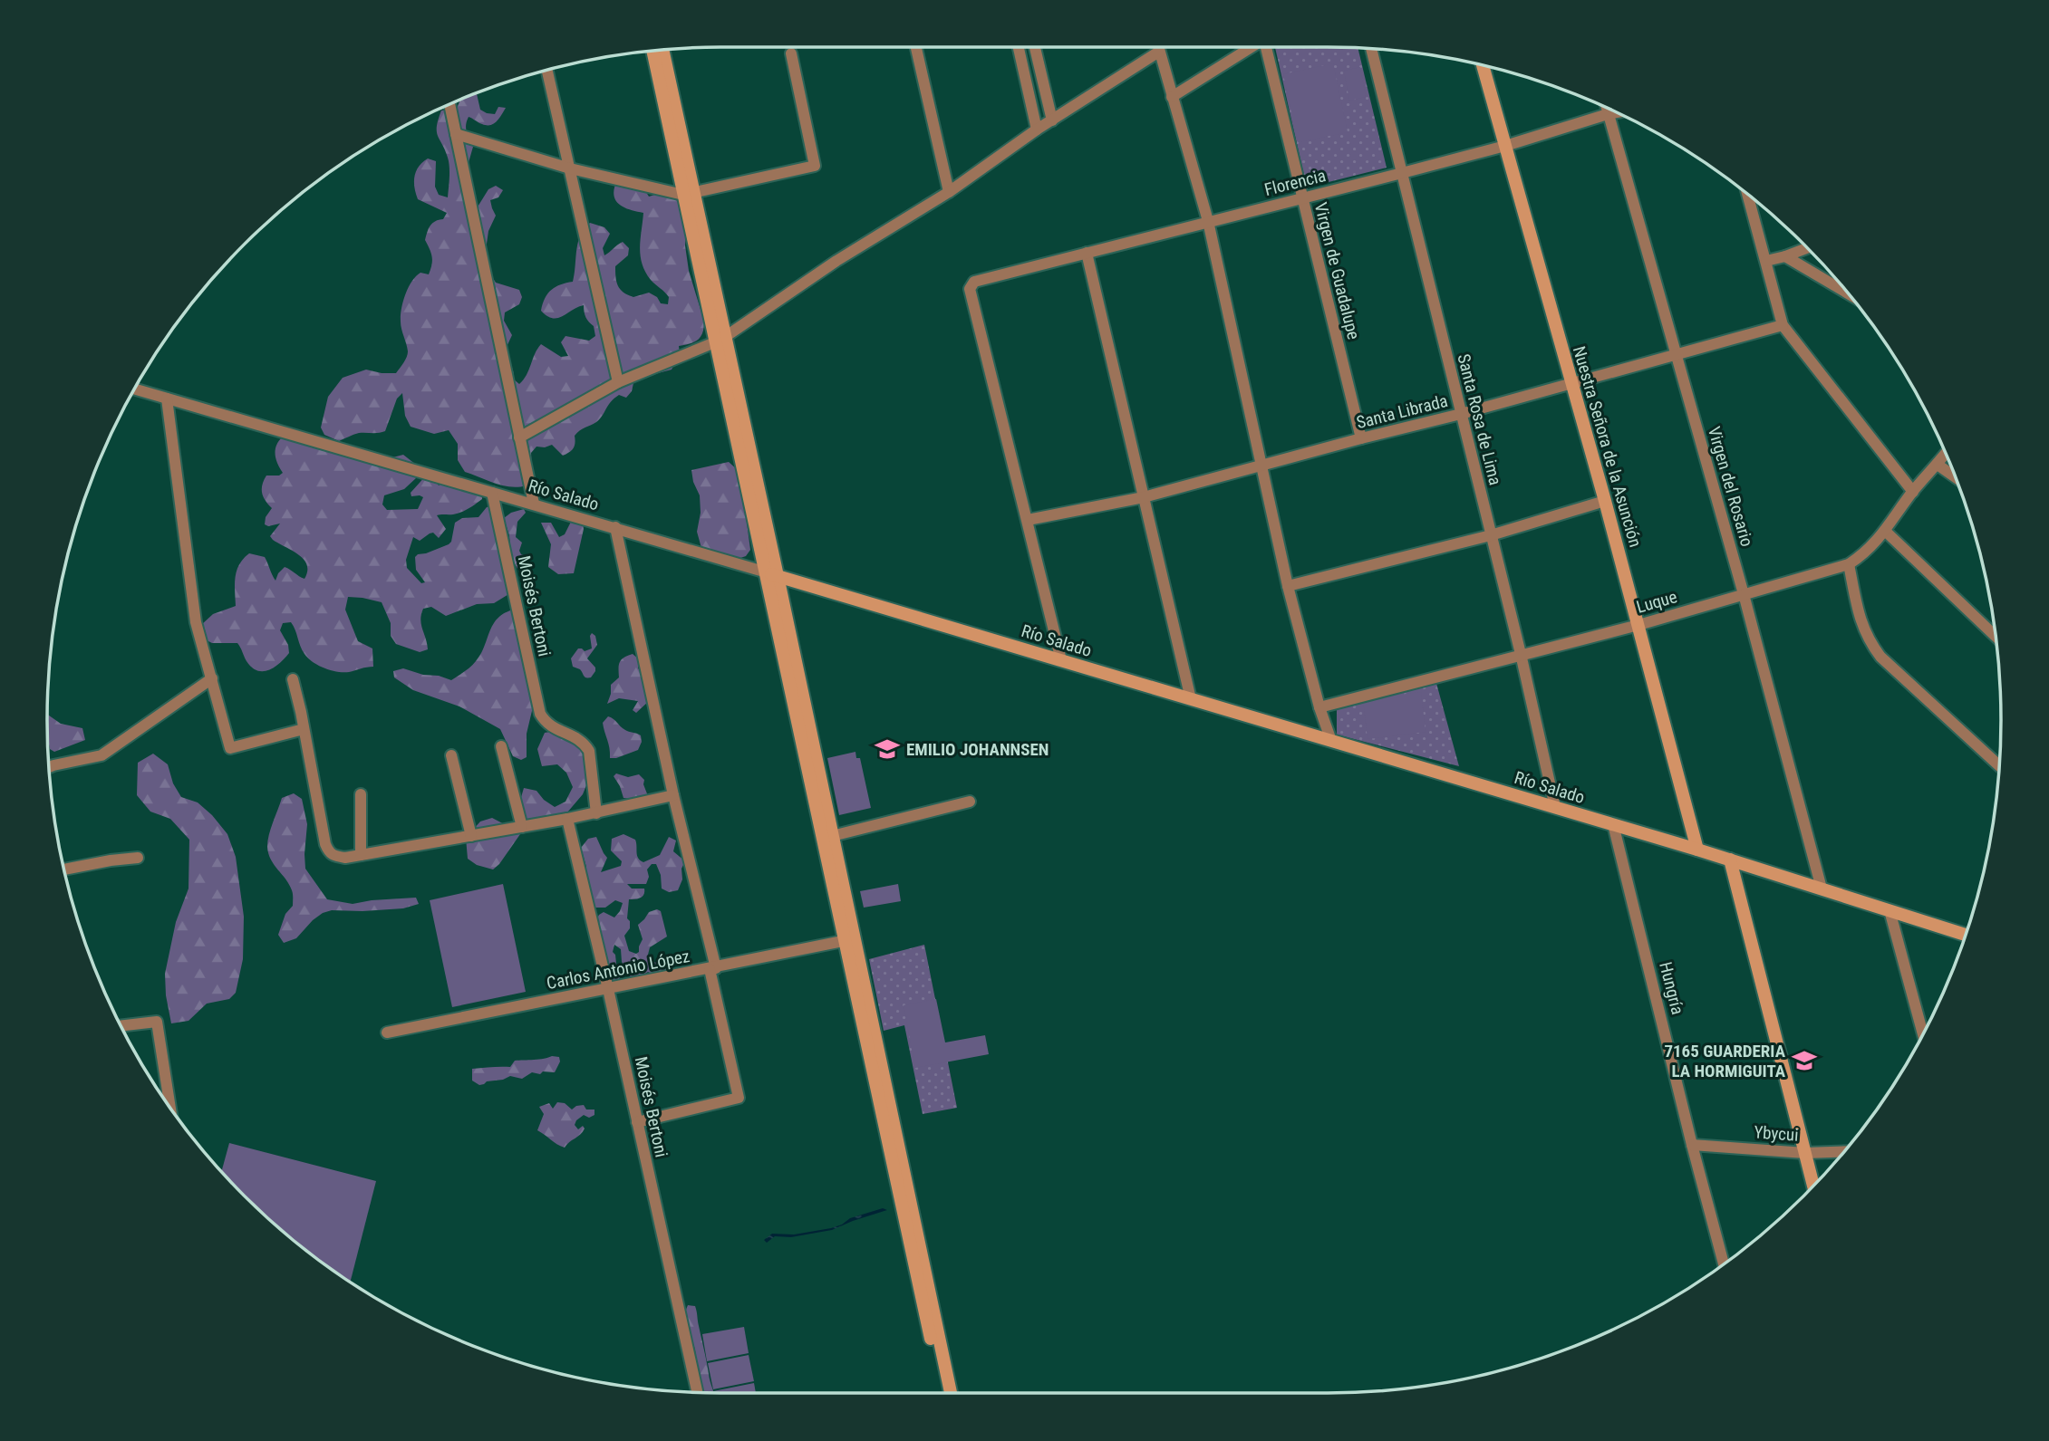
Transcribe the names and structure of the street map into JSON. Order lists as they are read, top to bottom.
{
  "streets": {
    "street": [
      "Florencia",
      "Virgen de Guadalupe",
      "Santa Librada",
      "Santa Rosa de Lima",
      "Nuestra Señora de la Asunción",
      "Virgen del Rosario",
      "Río Salado",
      "Luque",
      "Moisés Bertoni",
      "Carlos Antonio López",
      "Hungría",
      "Ybycui"
    ]
  },
  "crossings": [
    ["Florencia", "Virgen de Guadalupe"],
    ["Florencia", "Santa Librada"],
    ["Florencia", "Santa Rosa de Lima"],
    ["Florencia", "Nuestra Señora de la Asunción"],
    ["Florencia", "Virgen del Rosario"],
    ["Virgen de Guadalupe", "Santa Librada"],
    ["Santa Librada", "Santa Rosa de Lima"],
    ["Santa Librada", "Nuestra Señora de la Asunción"],
    ["Santa Librada", "Virgen del Rosario"],
    ["Santa Rosa de Lima", "Río Salado"],
    ["Santa Rosa de Lima", "Luque"],
    ["Nuestra Señora de la Asunción", "Río Salado"],
    ["Nuestra Señora de la Asunción", "Luque"],
    ["Virgen del Rosario", "Río Salado"],
    ["Virgen del Rosario", "Luque"],
    ["Río Salado", "Moisés Bertoni"],
    ["Río Salado", "Hungría"],
    ["Moisés Bertoni", "Carlos Antonio López"],
    ["Hungría", "Ybycui"]
  ],
  "places": {
    "school or university": ["EMILIO JOHANNSEN", "7165 GUARDERIA LA HORMIGUITA"]
  }
}
